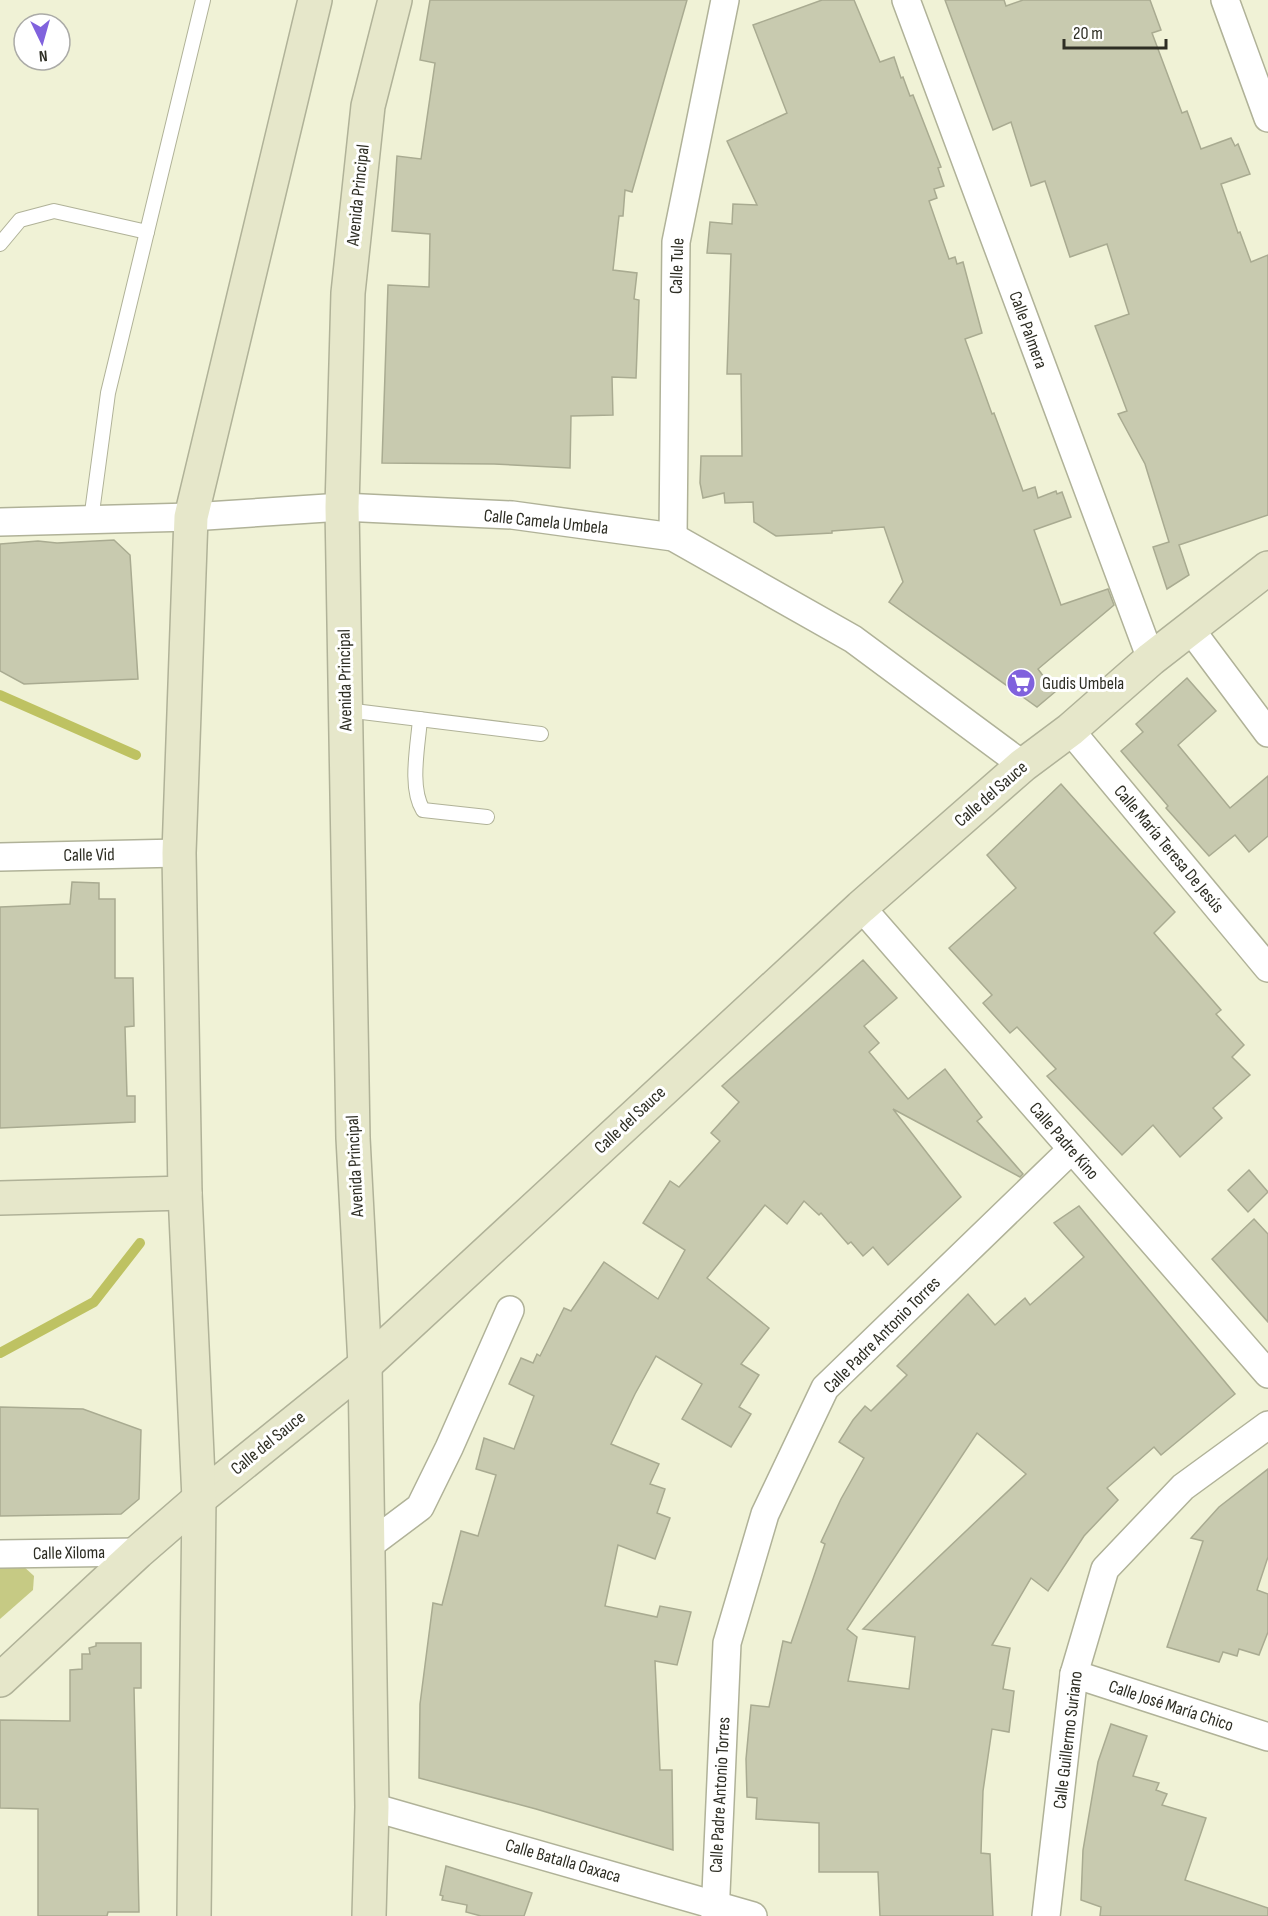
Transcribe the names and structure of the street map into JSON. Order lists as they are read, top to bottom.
{
  "streets": {
    "main road": ["Avenida Principal", "Calle del Sauce"],
    "street": [
      "Calle Tule",
      "Calle Palmera",
      "Calle Camela Umbela",
      "Calle María Teresa De Jesús",
      "Calle Vid",
      "Calle Padre Kino",
      "Calle Padre Antonio Torres",
      "Calle Xiloma",
      "Calle José María Chico",
      "Calle Guillermo Suriano",
      "Calle Batalla Oaxaca"
    ]
  },
  "crossings": [
    ["Avenida Principal", "Calle Camela Umbela"],
    ["Avenida Principal", "Calle del Sauce"],
    ["Avenida Principal", "Calle Batalla Oaxaca"],
    ["Calle Tule", "Calle Camela Umbela"],
    ["Calle Palmera", "Calle del Sauce"],
    ["Calle Camela Umbela", "Calle del Sauce"],
    ["Calle del Sauce", "Calle María Teresa De Jesús"],
    ["Calle del Sauce", "Calle Padre Kino"],
    ["Calle del Sauce", "Calle Xiloma"],
    ["Calle Padre Kino", "Calle Padre Antonio Torres"],
    ["Calle Padre Antonio Torres", "Calle Batalla Oaxaca"],
    ["Calle José María Chico", "Calle Guillermo Suriano"]
  ],
  "places": {
    "supermarket": ["Gudis Umbela"]
  },
  "scale_bar": "20 m",
  "north": "bottom"
}
